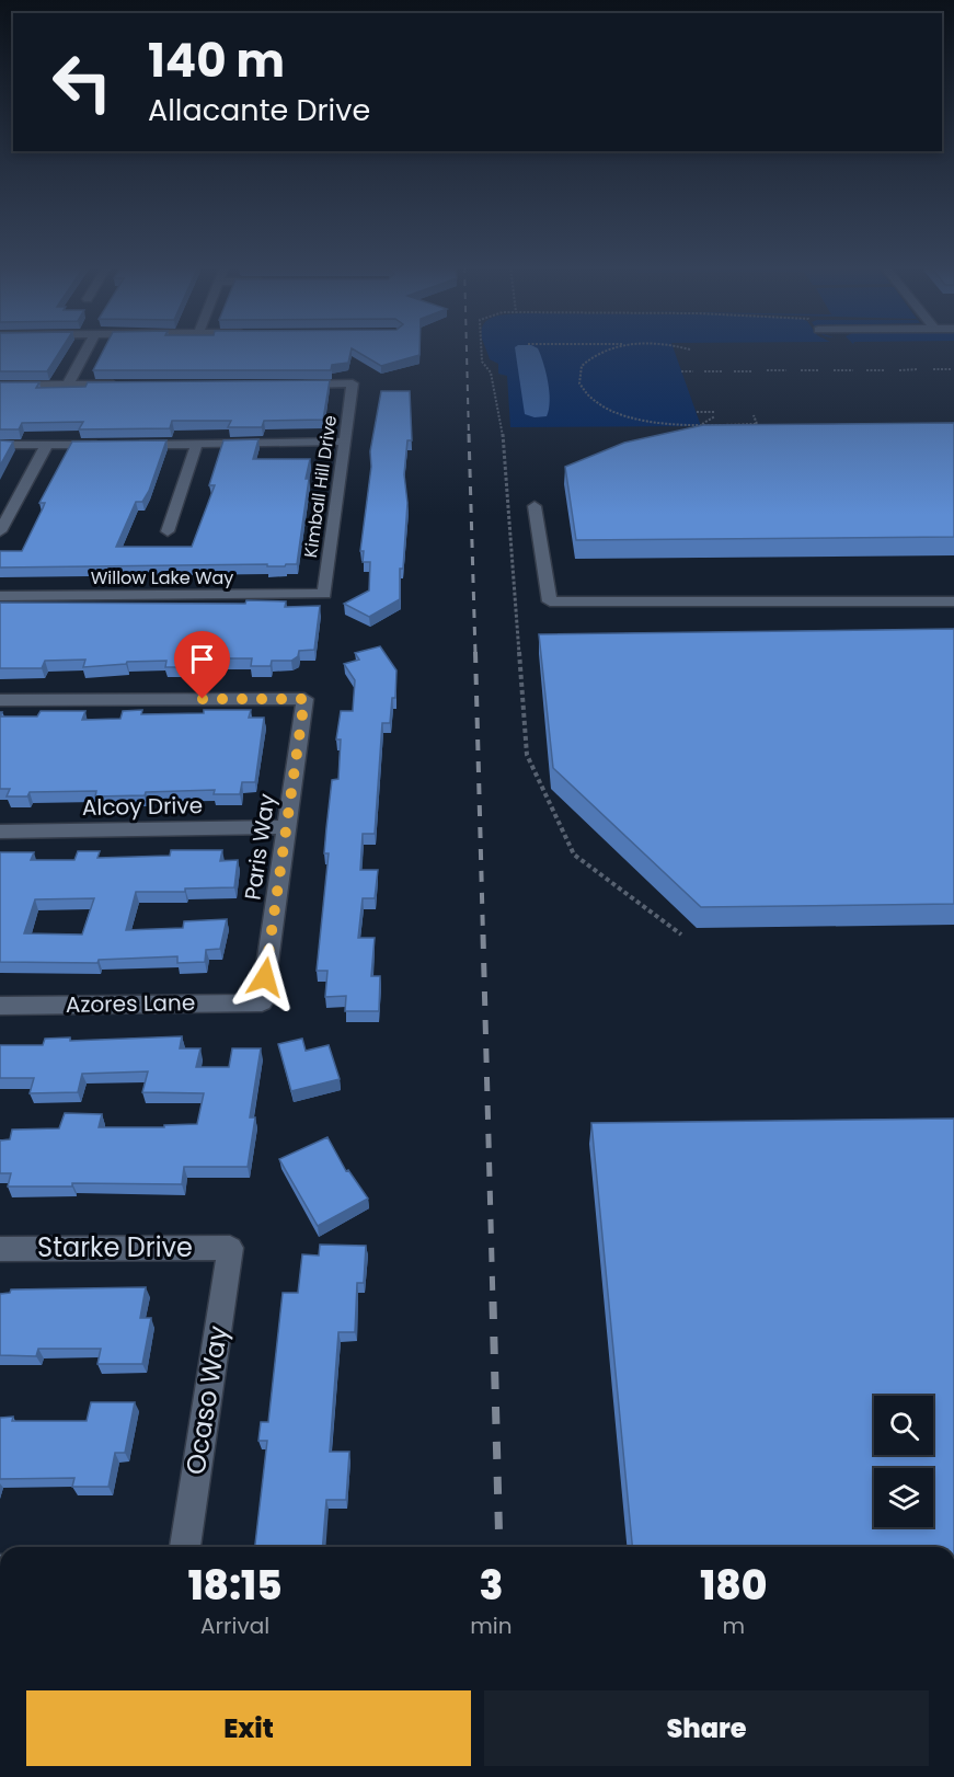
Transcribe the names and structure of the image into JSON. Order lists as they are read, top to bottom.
{
  "streets": {
    "street": [
      "Kimball Hill Drive",
      "Willow Lake Way",
      "Alcoy Drive",
      "Paris Way",
      "Azores Lane",
      "Starke Drive",
      "Ocaso Way"
    ]
  },
  "crossings": [
    ["Kimball Hill Drive", "Willow Lake Way"],
    ["Alcoy Drive", "Paris Way"],
    ["Paris Way", "Azores Lane"],
    ["Starke Drive", "Ocaso Way"]
  ],
  "page": {
    "turn": ["140 m", "Allacante Drive"],
    "eta": [
      "18:15",
      "Arrival",
      "3",
      "min",
      "180",
      "m"
    ],
    "buttons": ["Exit", "Share"]
  }
}
